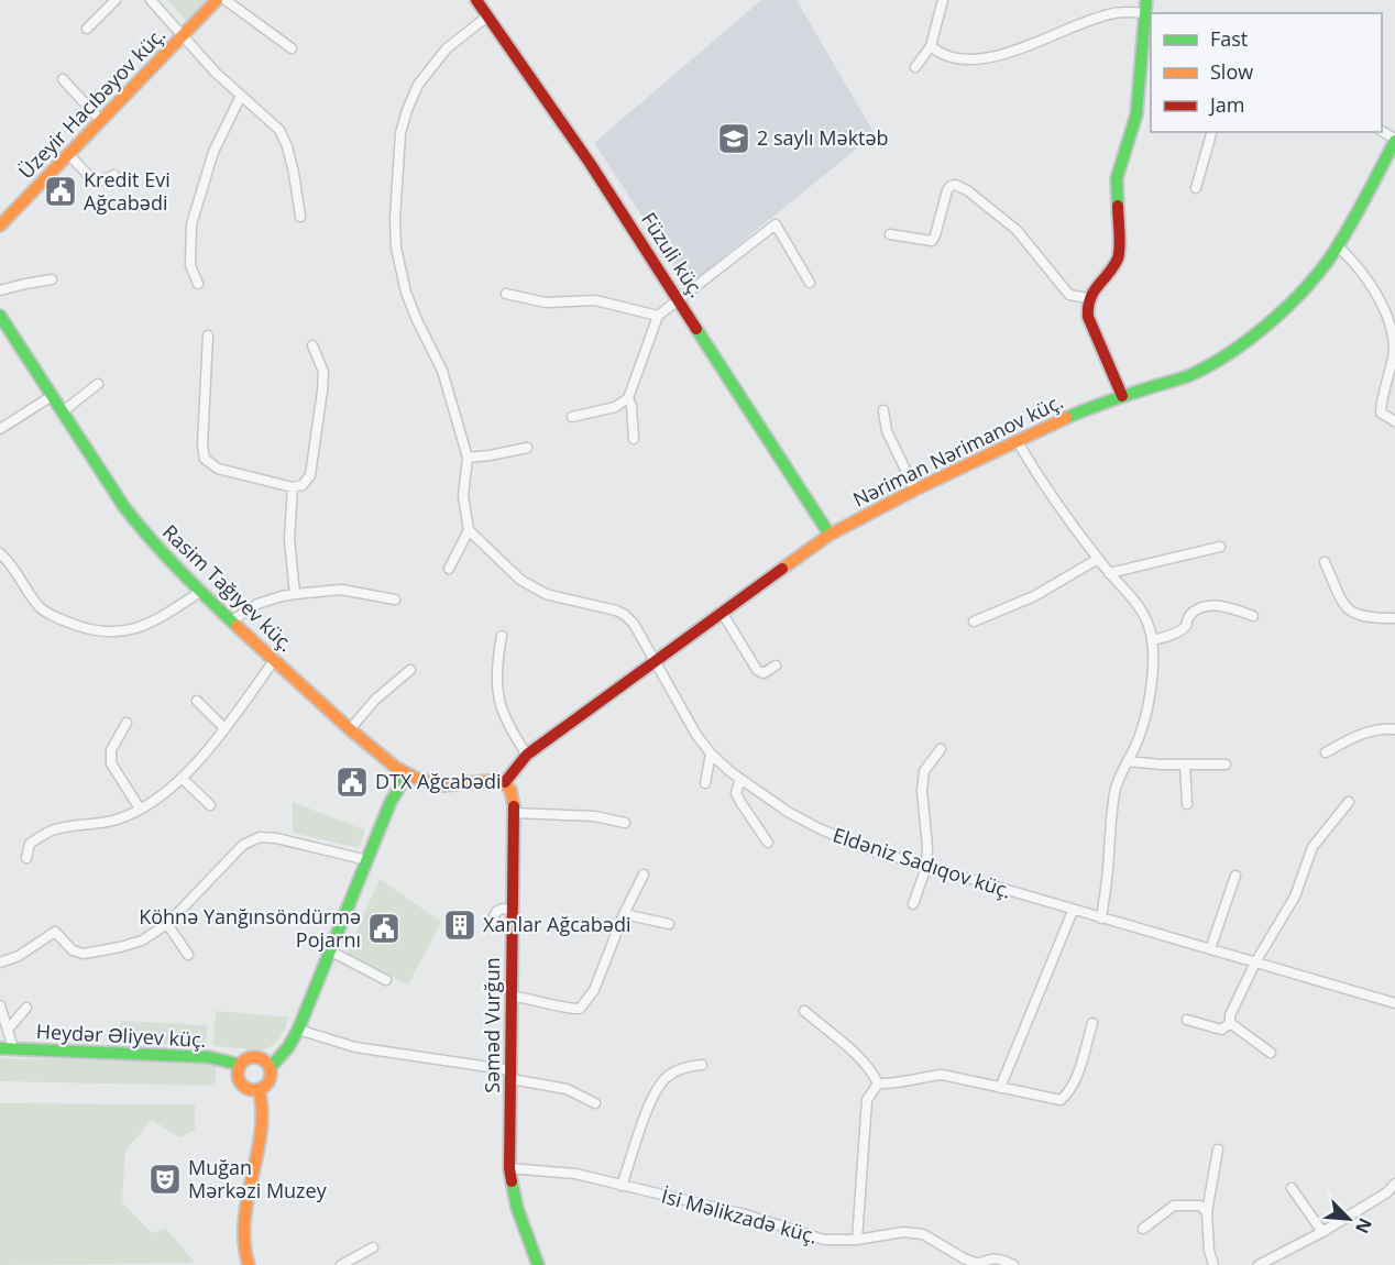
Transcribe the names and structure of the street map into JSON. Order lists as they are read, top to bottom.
{
  "streets": {
    "main road": [
      "Üzeyir Hacıbəyov küç.",
      "Füzuli küç.",
      "Nəriman Nərimanov küç.",
      "Rasim Tağıyev küç.",
      "Səməd Vurğun",
      "Heydər Əliyev küç."
    ],
    "street": ["Eldəniz Sadıqov küç.", "İsi Məlikzadə küç."]
  },
  "crossings": [
    ["Füzuli küç.", "Nəriman Nərimanov küç."],
    ["Nəriman Nərimanov küç.", "Rasim Tağıyev küç."],
    ["Nəriman Nərimanov küç.", "Eldəniz Sadıqov küç."],
    ["Nəriman Nərimanov küç.", "Səməd Vurğun"],
    ["Rasim Tağıyev küç.", "Səməd Vurğun"],
    ["Səməd Vurğun", "İsi Məlikzadə küç."]
  ],
  "places": {
    "school or university": ["2 saylı Məktəb"],
    "public building": ["Kredit Evi Ağcabədi", "DTX Ağcabədi", "Köhnə Yanğınsöndürmə Pojarnı"],
    "building": ["Xanlar Ağcabədi"],
    "theatre": ["Muğan Mərkəzi Muzey"]
  },
  "legend": ["Fast", "Slow", "Jam"],
  "north": "bottom right"
}
